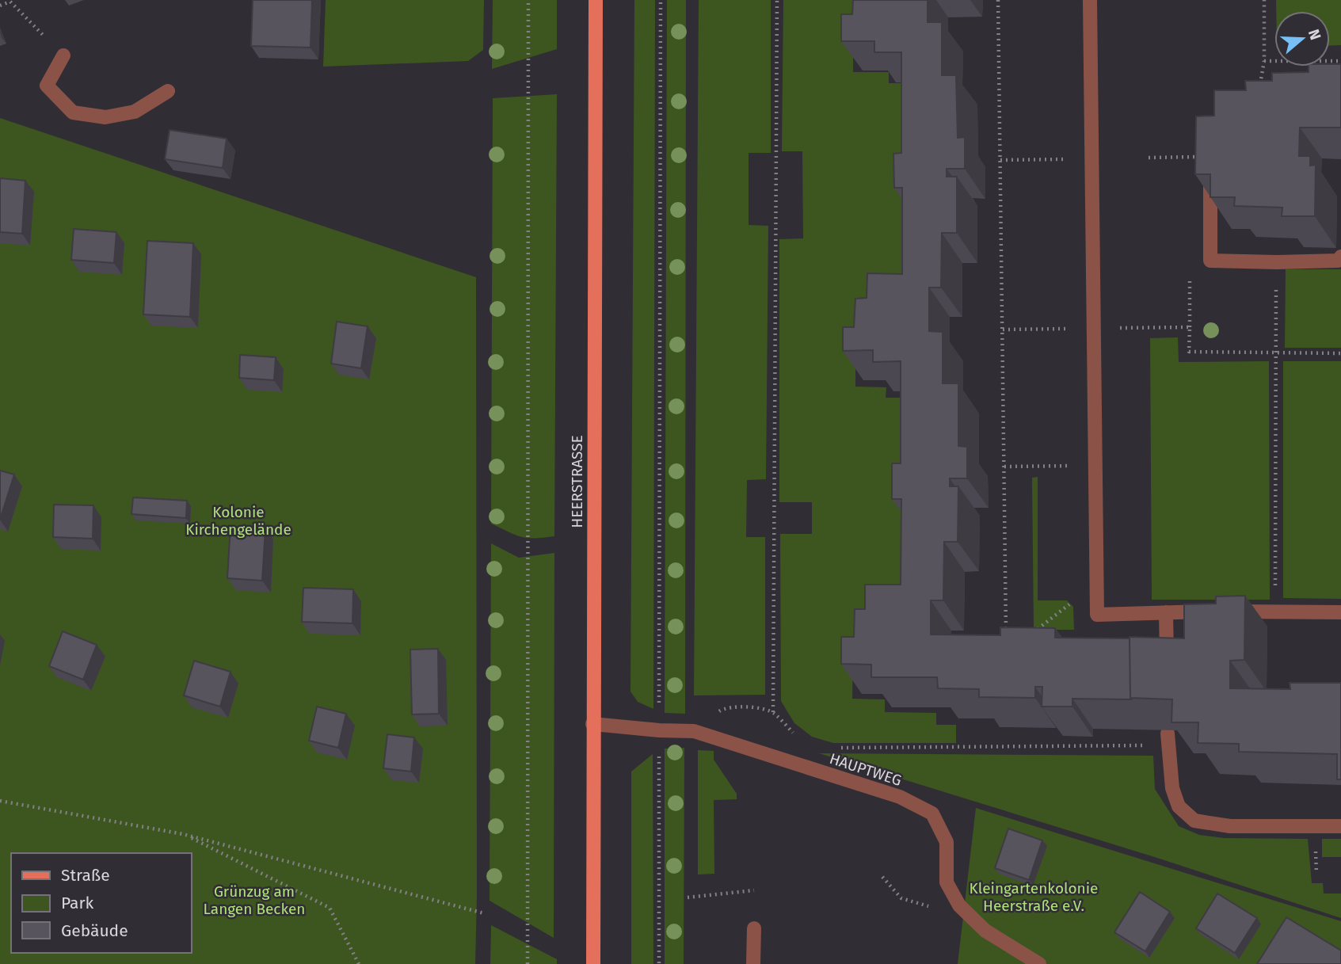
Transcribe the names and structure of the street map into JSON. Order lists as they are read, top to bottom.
{
  "streets": {
    "main road": ["HEERSTRASSE"],
    "lane": ["HAUPTWEG"]
  },
  "crossings": [
    ["HEERSTRASSE", "HAUPTWEG"]
  ],
  "parks": ["Kolonie Kirchengelände", "Kleingartenkolonie Heerstraße e.V.", "Grünzug am Langen Becken"],
  "legend": ["Straße", "Park", "Gebäude"],
  "north": "right"
}
